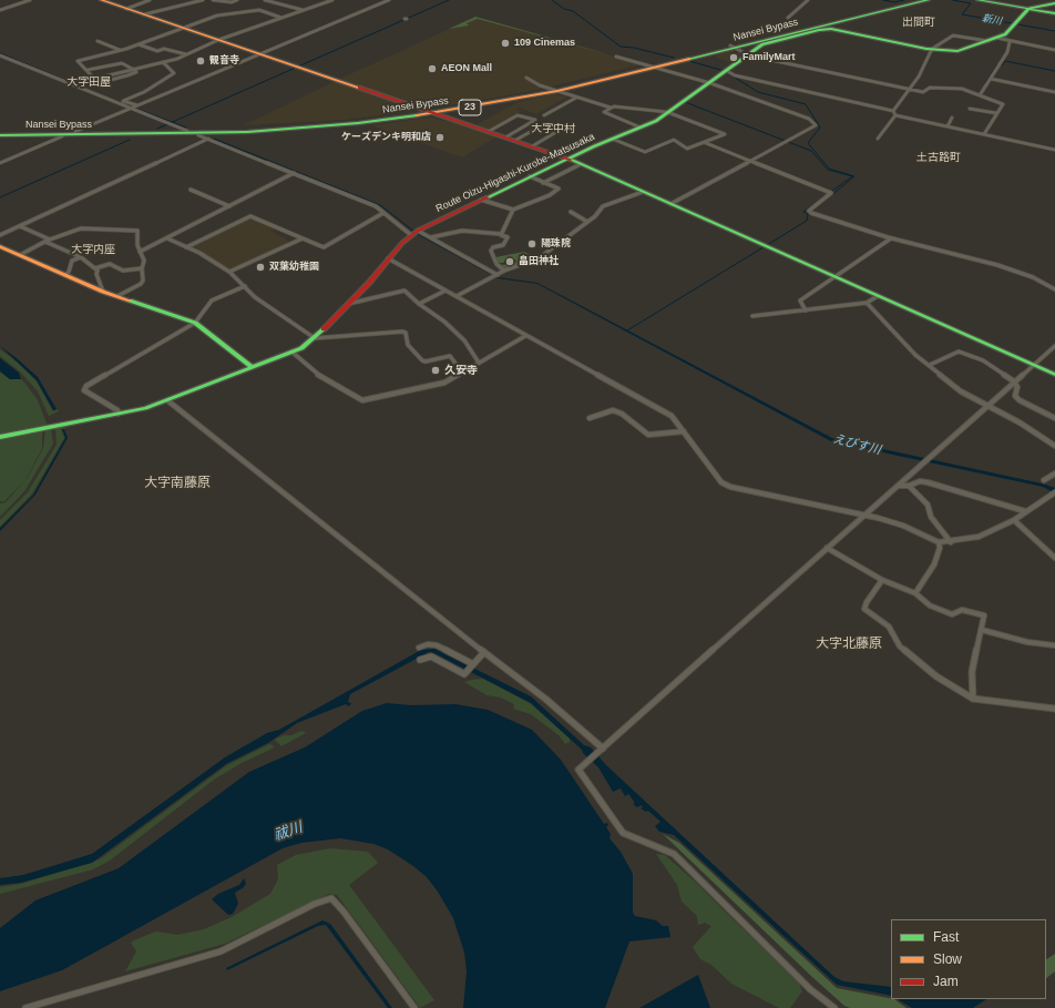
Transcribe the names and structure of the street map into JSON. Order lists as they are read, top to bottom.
{
  "streets": {
    "main road": ["Nansei Bypass", "23", "Route Oizu-Higashi-Kurobe-Matsusaka"]
  },
  "districts": [
    "出間町",
    "大字田屋",
    "大字中村",
    "土古路町",
    "大字内座",
    "大字南藤原",
    "大字北藤原"
  ],
  "water": ["新川", "えびす川", "祓川"],
  "places": [
    "109 Cinemas",
    "FamilyMart",
    "観音寺",
    "AEON Mall",
    "ケーズデンキ明和店",
    "陽珠院",
    "畠田神社",
    "双葉幼稚園",
    "久安寺"
  ],
  "legend": ["Fast", "Slow", "Jam"]
}
